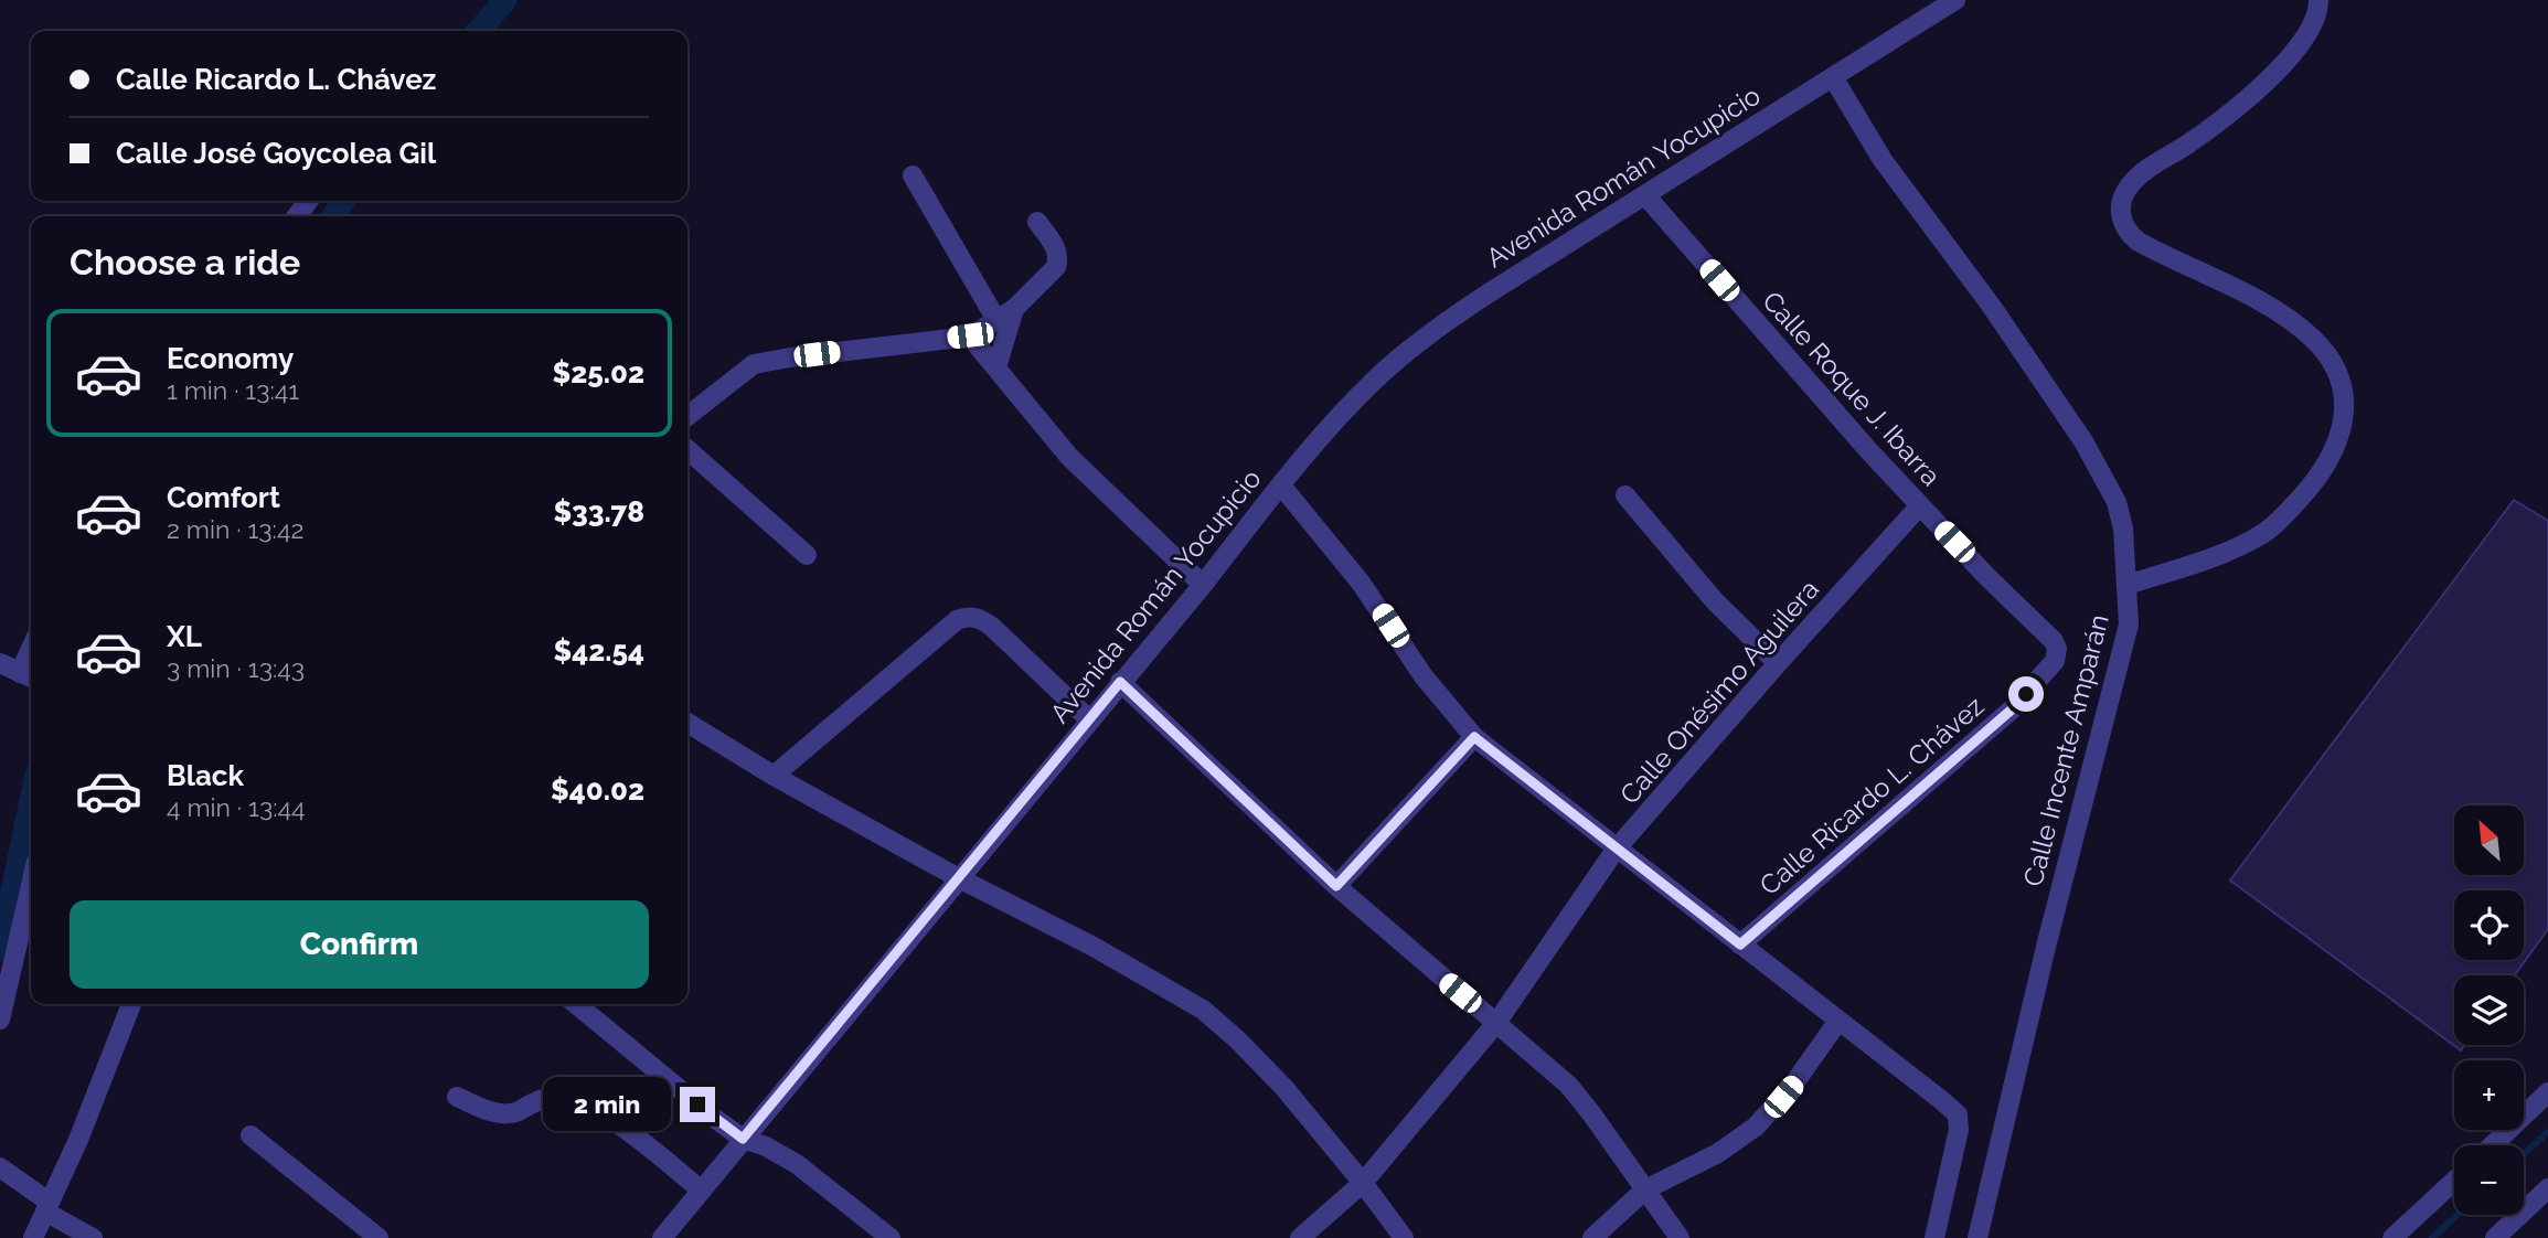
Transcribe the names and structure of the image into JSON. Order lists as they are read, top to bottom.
{
  "streets": {
    "street": [
      "Avenida Román Yocupicio",
      "Calle Roque J. Ibarra",
      "Calle Onésimo Aguilera",
      "Calle Incente Amparán",
      "Calle Ricardo L. Chávez"
    ]
  },
  "crossings": [
    ["Avenida Román Yocupicio", "Calle Roque J. Ibarra"],
    ["Avenida Román Yocupicio", "Calle Incente Amparán"],
    ["Calle Roque J. Ibarra", "Calle Onésimo Aguilera"],
    ["Calle Roque J. Ibarra", "Calle Ricardo L. Chávez"]
  ],
  "north": "top left",
  "page": {
    "banner": ["Calle Ricardo L. Chávez", "Calle José Goycolea Gil"],
    "heading": "Choose a ride",
    "list": [
      {
        "name": "Economy",
        "note": "1 min · 13:41",
        "value": "$25.02"
      },
      {
        "name": "Comfort",
        "note": "2 min · 13:42",
        "value": "$33.78"
      },
      {
        "name": "XL",
        "note": "3 min · 13:43",
        "value": "$42.54"
      },
      {
        "name": "Black",
        "note": "4 min · 13:44",
        "value": "$40.02"
      }
    ],
    "map_buttons": ["+", "−"],
    "buttons": "Confirm",
    "bubble": "2 min"
  }
}
